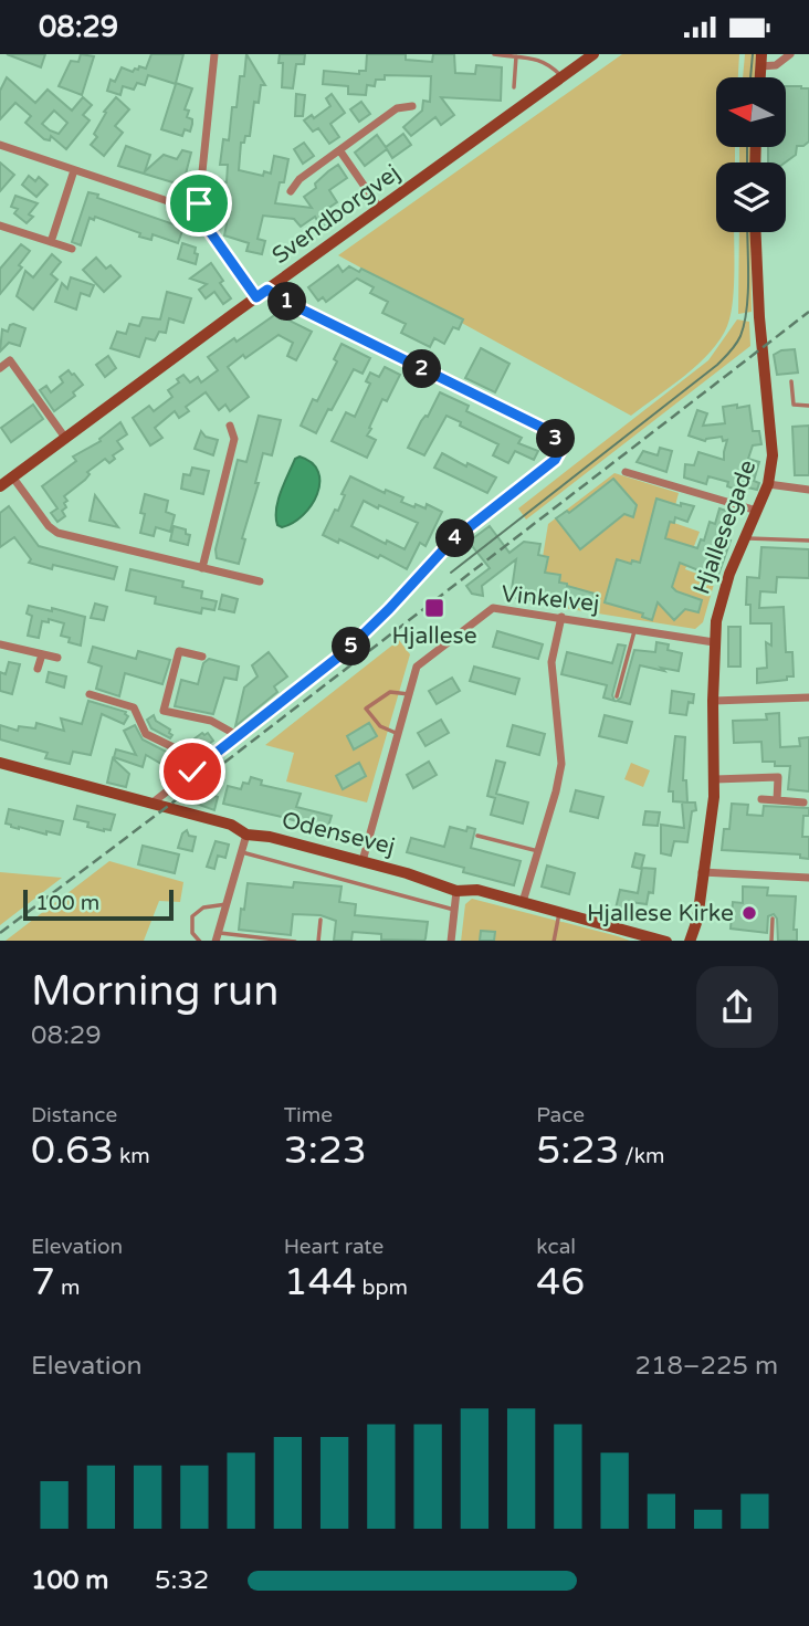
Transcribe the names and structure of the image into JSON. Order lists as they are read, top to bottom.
{
  "streets": {
    "street": [
      "Svendborgvej",
      "Hjallesegade",
      "Vinkelvej",
      "Odensevej"
    ]
  },
  "crossings": [
    ["Hjallesegade", "Vinkelvej"],
    ["Vinkelvej", "Odensevej"]
  ],
  "places": {
    "transit": ["Hjallese"],
    "other": ["Hjallese Kirke"]
  },
  "scale_bar": "100 m",
  "north": "left",
  "page": {
    "status": "08:29",
    "pins": [
      "1",
      "2",
      "3",
      "4",
      "5"
    ],
    "scale": "100 m",
    "heading": ["Morning run", "08:29"],
    "stats": [
      ["Distance", "0.63 km"],
      ["Time", "3:23"],
      ["Pace", "5:23 /km"],
      ["Elevation", "7 m"],
      ["Heart rate", "144 bpm"],
      ["kcal", "46"]
    ],
    "chart": ["Elevation", "218–225 m"],
    "list": [
      {
        "name": "100 m",
        "note": "5:32"
      }
    ]
  }
}
